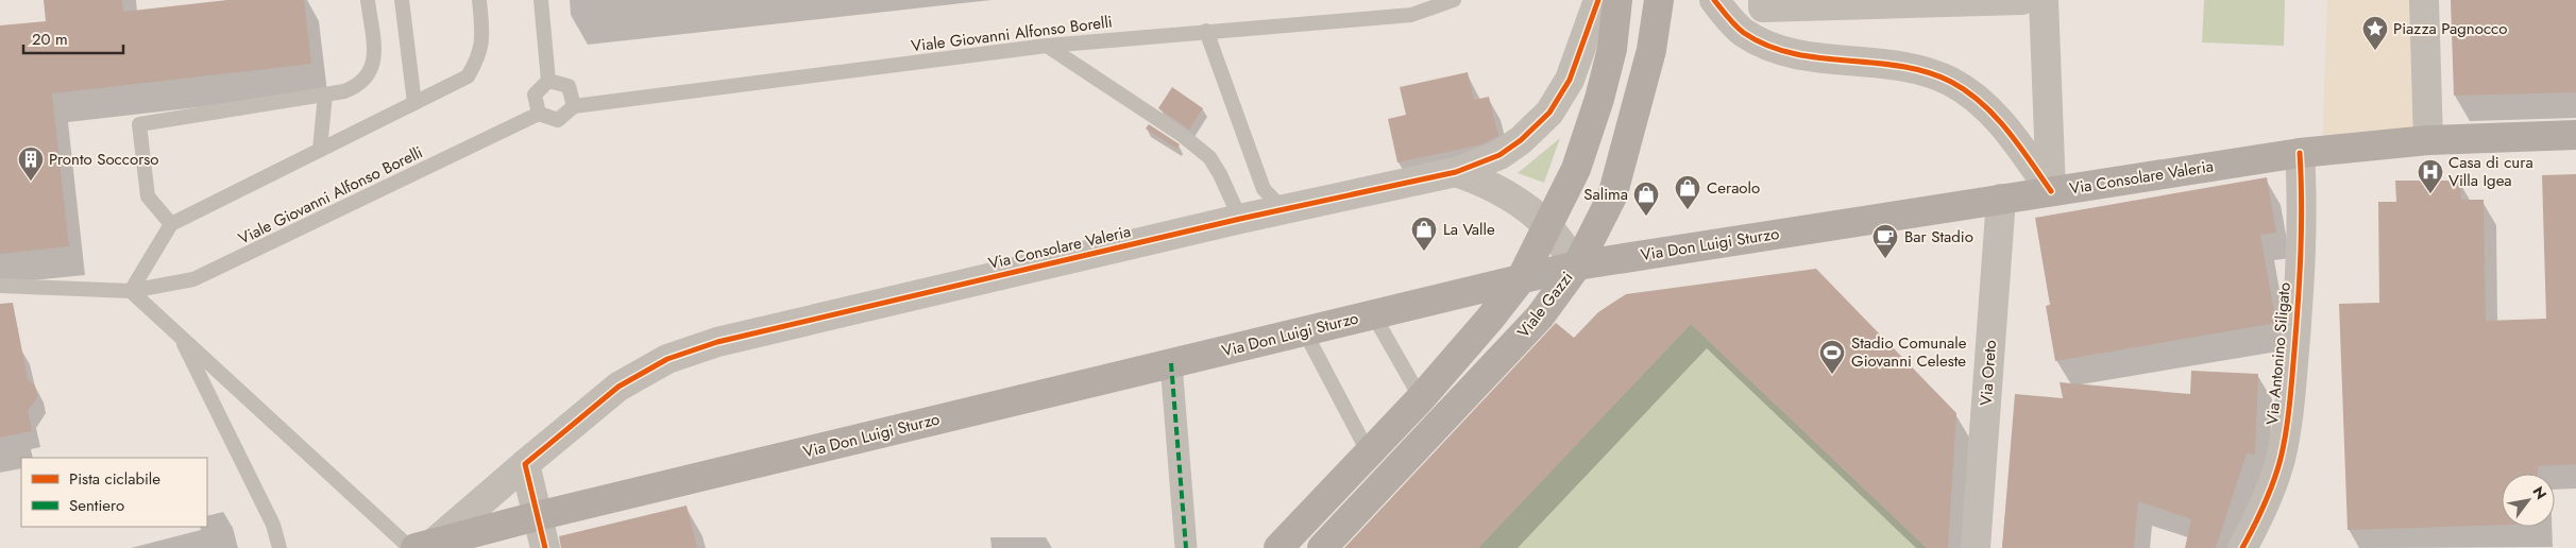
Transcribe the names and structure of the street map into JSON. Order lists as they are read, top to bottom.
{
  "streets": {
    "main road": ["Via Consolare Valeria", "Via Don Luigi Sturzo", "Viale Gazzi"],
    "street": ["Via Antonino Siligato", "Via Oreto"],
    "lane": ["Viale Giovanni Alfonso Borelli"]
  },
  "crossings": [
    ["Via Consolare Valeria", "Via Don Luigi Sturzo"],
    ["Via Consolare Valeria", "Via Antonino Siligato"],
    ["Via Don Luigi Sturzo", "Viale Gazzi"],
    ["Via Don Luigi Sturzo", "Via Oreto"]
  ],
  "places": {
    "place": ["Piazza Pagnocco"],
    "building": ["Pronto Soccorso"],
    "hospital": ["Casa di cura Villa Igea"],
    "shop": ["Ceraolo", "Salima", "La Valle"],
    "cafe": ["Bar Stadio"],
    "sports": ["Stadio Comunale Giovanni Celeste"]
  },
  "legend": ["Pista ciclabile", "Sentiero"],
  "scale_bar": "20 m",
  "north": "top right"
}
